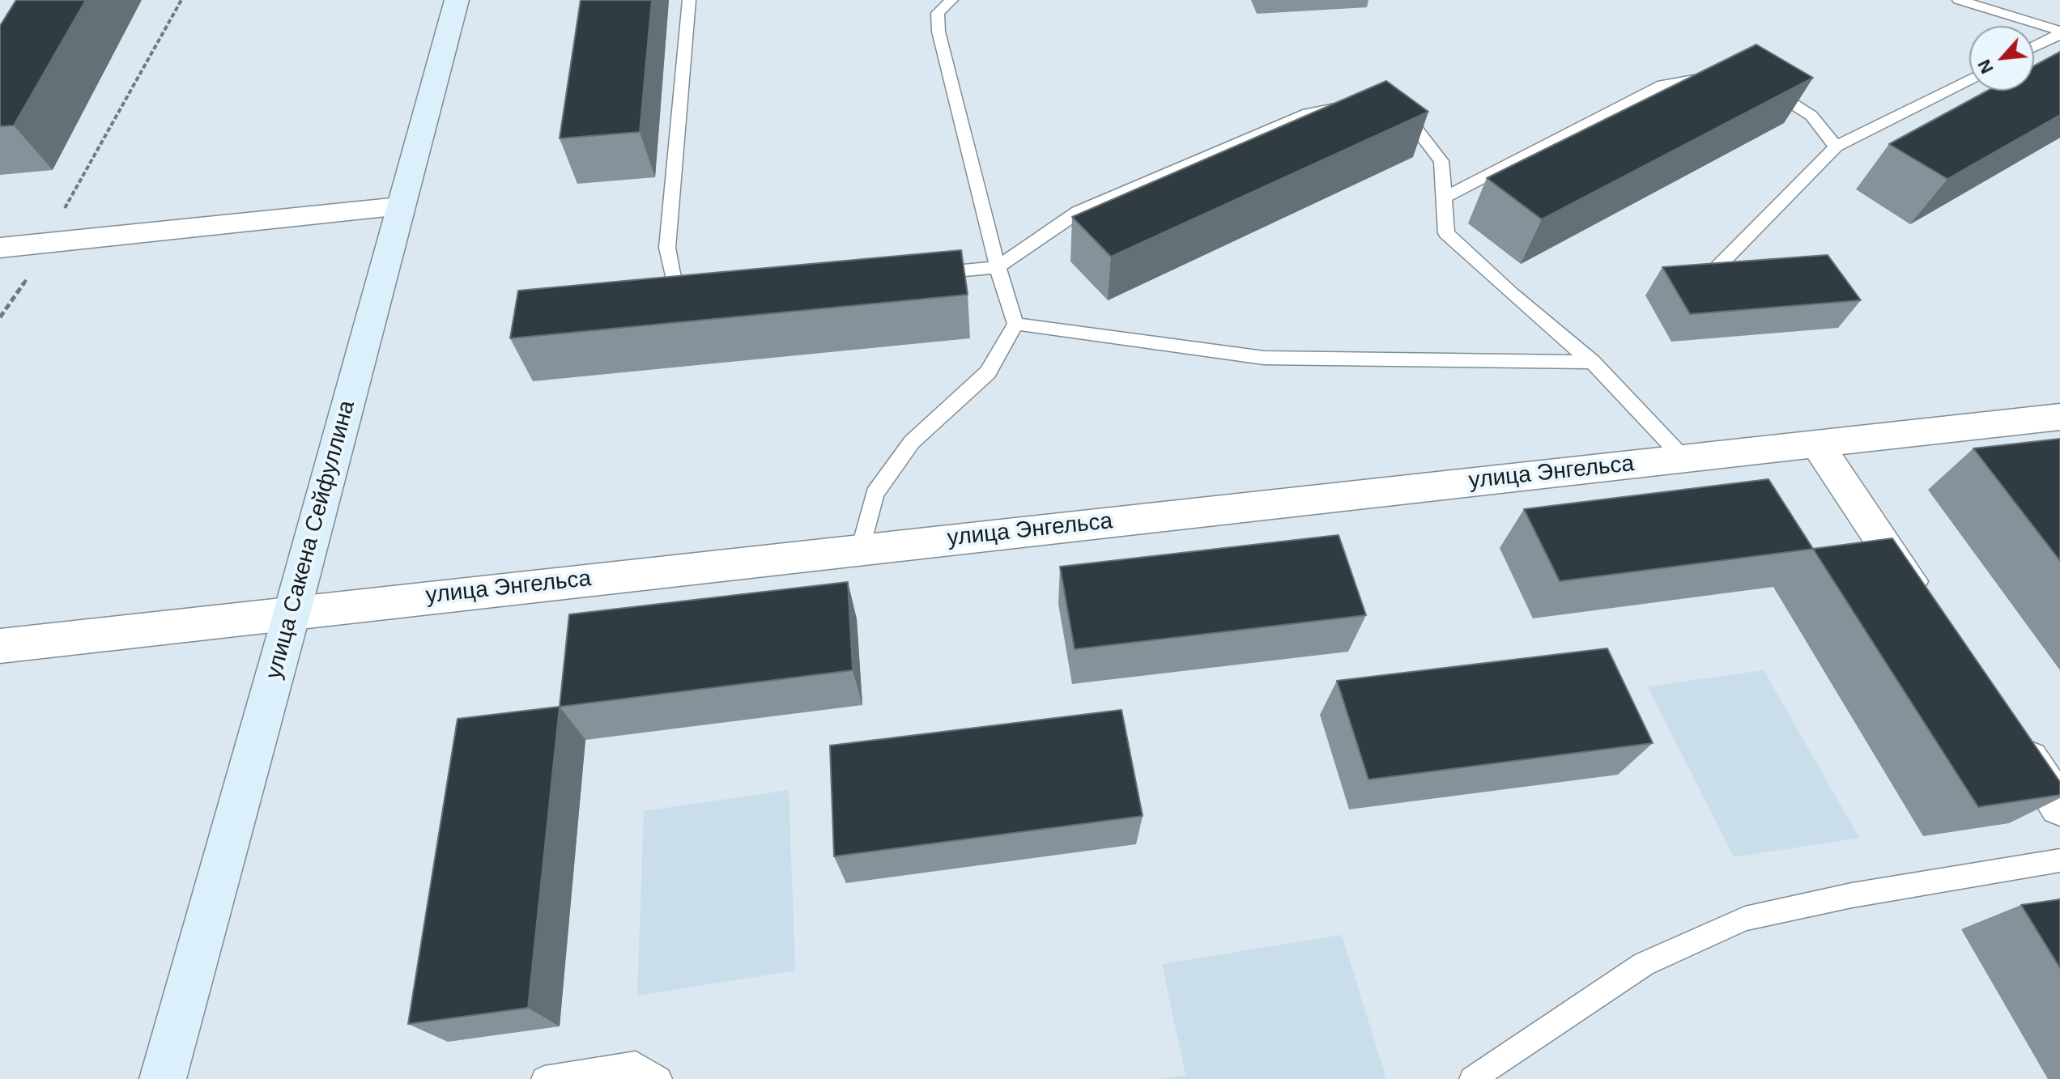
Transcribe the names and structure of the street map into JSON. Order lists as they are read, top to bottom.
{
  "streets": {
    "street": ["улица Энгельса", "улица Сакена Сейфуллина"]
  },
  "crossings": [
    ["улица Энгельса", "улица Сакена Сейфуллина"]
  ],
  "north": "bottom left"
}
